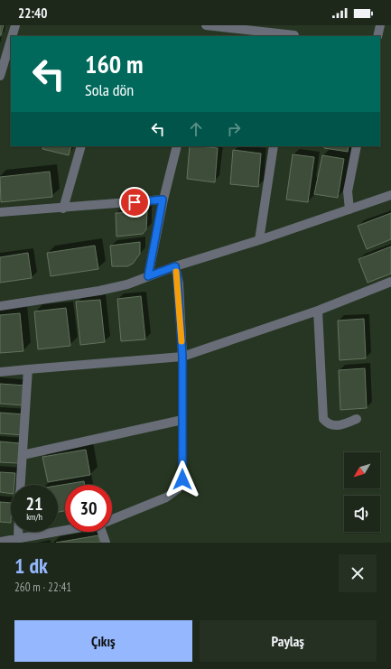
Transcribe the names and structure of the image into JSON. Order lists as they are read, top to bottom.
{
  "north": "bottom left",
  "page": {
    "status": "22:40",
    "turn": ["160 m", "Sola dön"],
    "speed": "21 km/h",
    "limit": "30",
    "heading": ["1 dk", "260 m · 22:41"],
    "buttons": ["Çıkış", "Paylaş"]
  }
}
